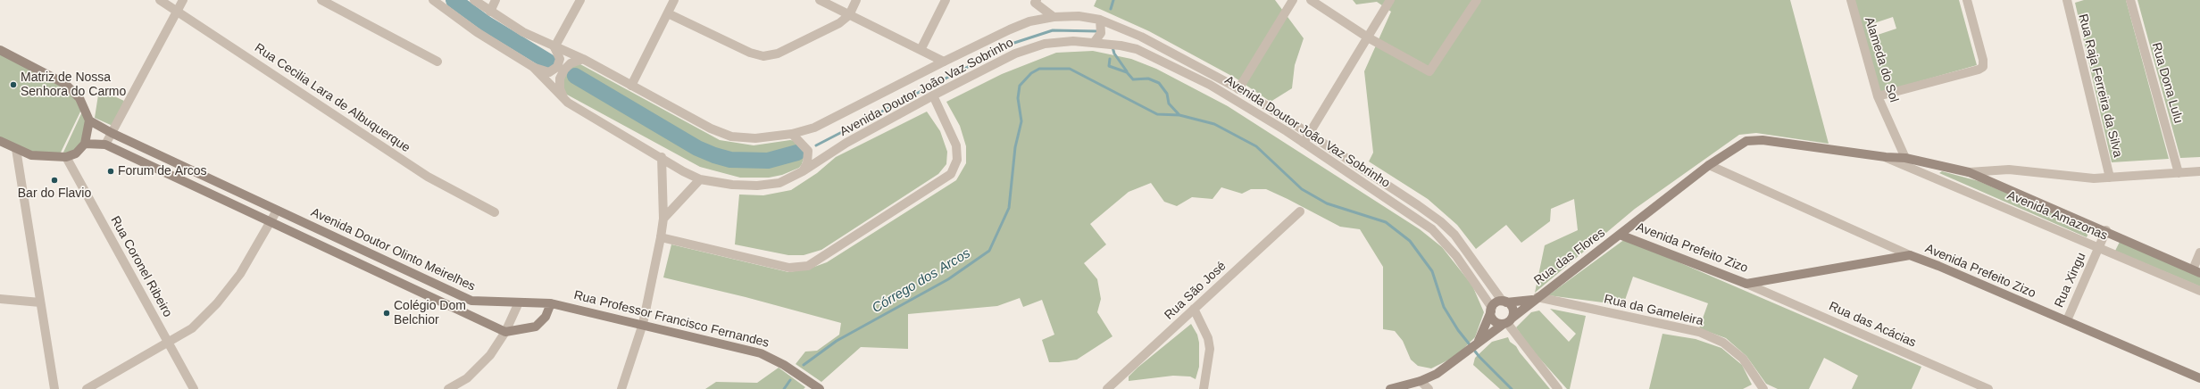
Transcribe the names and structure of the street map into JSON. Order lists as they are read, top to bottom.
{
  "streets": {
    "main road": [
      "Avenida Amazonas",
      "Avenida Prefeito Zizo",
      "Avenida Doutor Olinto Meirelhes",
      "Rua das Flores",
      "Rua Professor Francisco Fernandes"
    ],
    "street": [
      "Alameda do Sol",
      "Rua Dona Lulu",
      "Rua Raja Ferreira da Silva",
      "Avenida Doutor João Vaz Sobrinho",
      "Rua Cecilia Lara de Albuquerque",
      "Rua Coronel Ribeiro",
      "Rua Xingu",
      "Rua São José",
      "Rua da Gameleira",
      "Rua das Acácias"
    ]
  },
  "crossings": [
    ["Alameda do Sol", "Avenida Amazonas"],
    ["Alameda do Sol", "Rua das Flores"],
    ["Avenida Amazonas", "Rua das Flores"],
    ["Avenida Amazonas", "Rua Xingu"],
    ["Avenida Prefeito Zizo", "Rua das Flores"],
    ["Avenida Prefeito Zizo", "Rua Xingu"],
    ["Avenida Prefeito Zizo", "Rua das Acácias"],
    ["Avenida Doutor Olinto Meirelhes", "Rua Professor Francisco Fernandes"],
    ["Rua das Flores", "Rua da Gameleira"]
  ],
  "water": ["Córrego dos Arcos"],
  "places": [
    "Matriz de Nossa Senhora do Carmo",
    "Forum de Arcos",
    "Bar do Flavio",
    "Colégio Dom Belchior"
  ]
}
